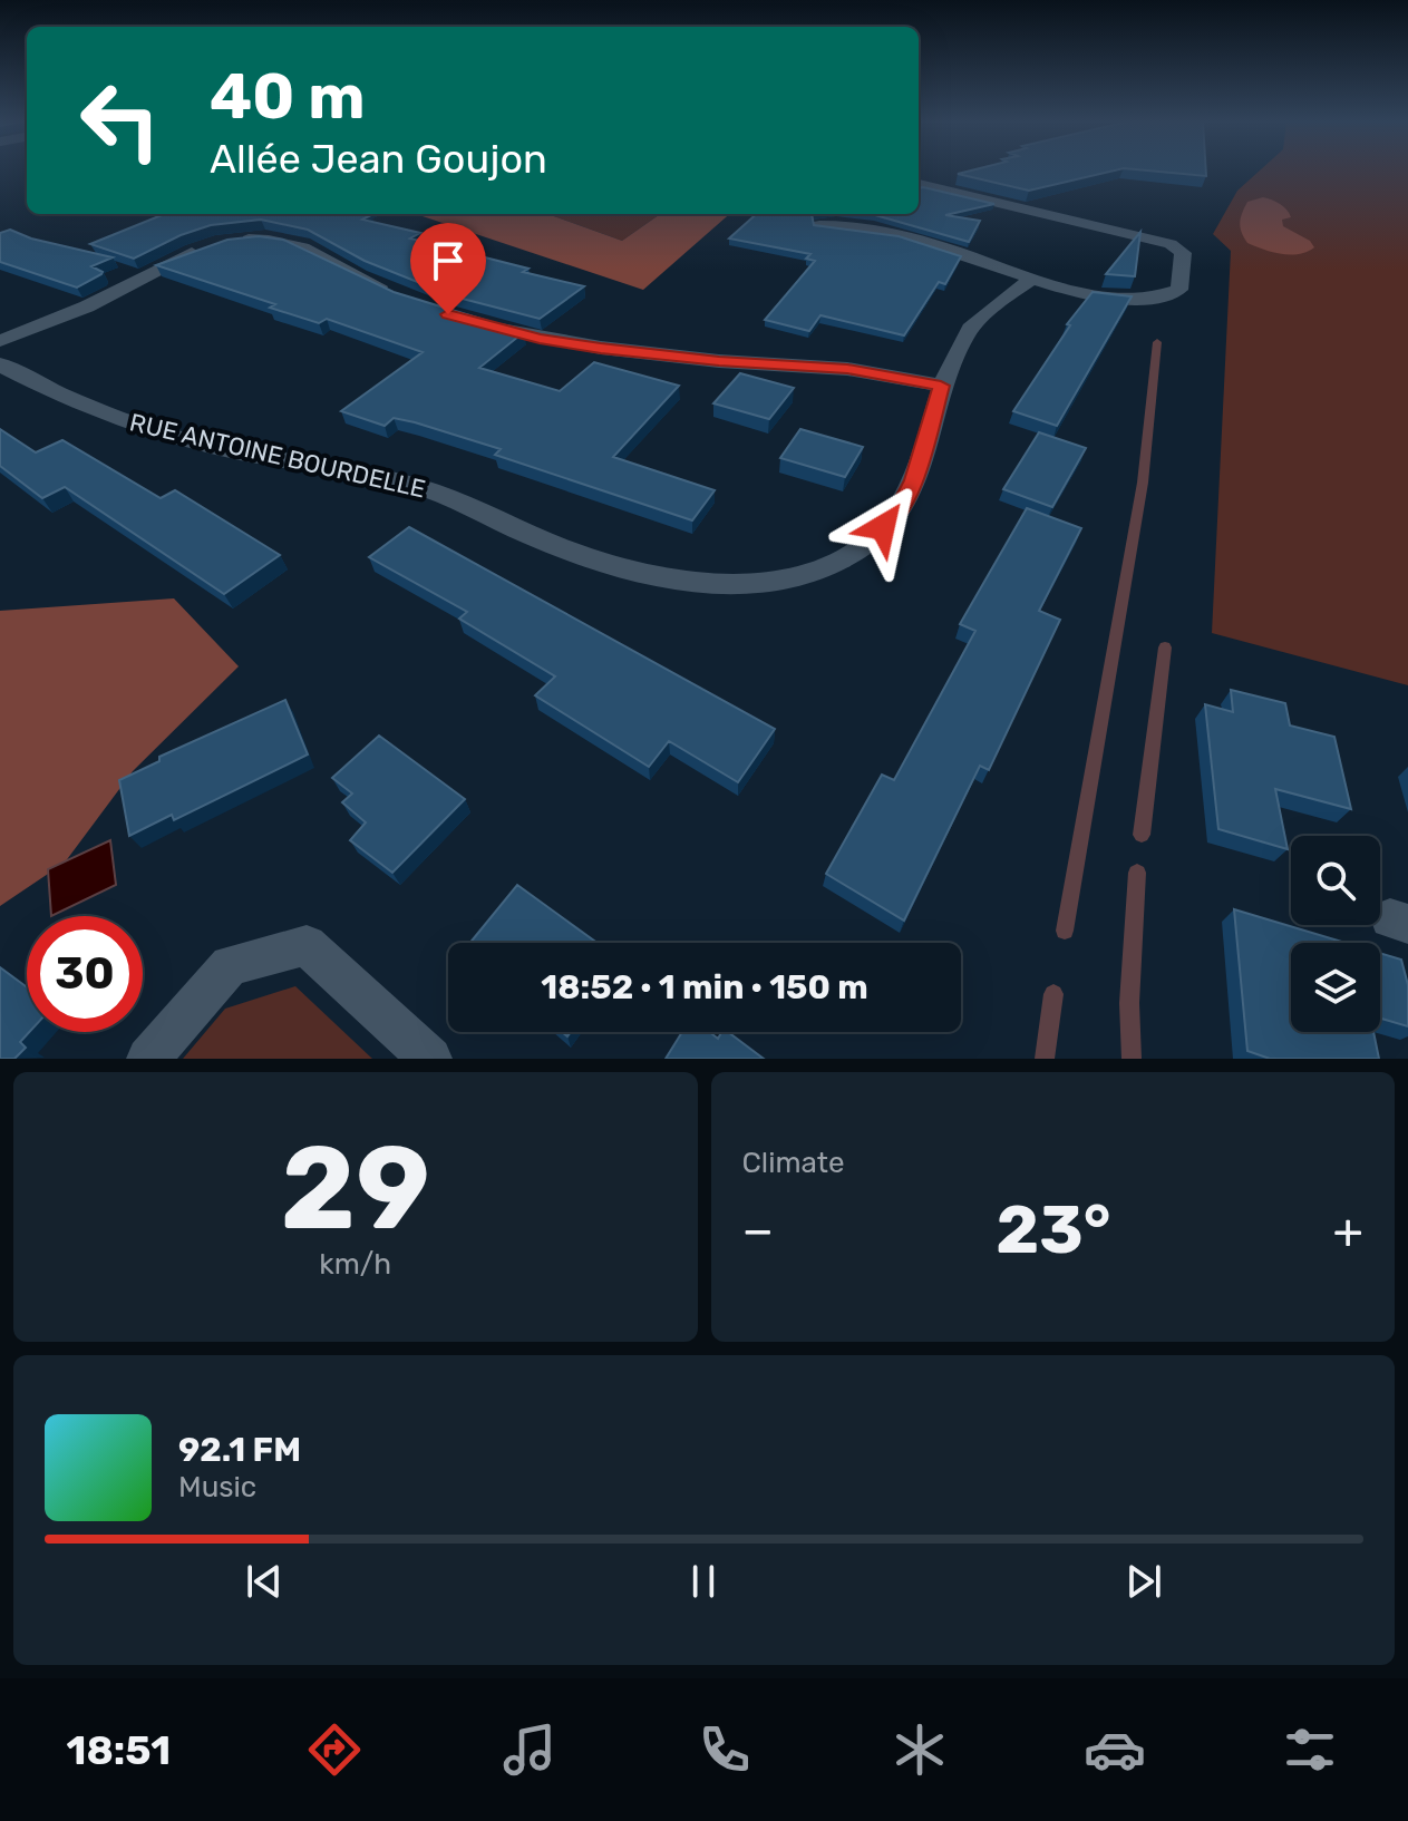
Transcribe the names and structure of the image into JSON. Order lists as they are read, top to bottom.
{
  "streets": {
    "street": ["RUE ANTOINE BOURDELLE"]
  },
  "page": {
    "turn": ["40 m", "Allée Jean Goujon"],
    "limit": "30",
    "trip": "18:52 · 1 min · 150 m",
    "tile": [
      ["29", "km/h"],
      "Climate"
    ],
    "heat": ["−", "23°", "+"],
    "song": ["92.1 FM", "Music"],
    "tabs": "18:51"
  }
}
